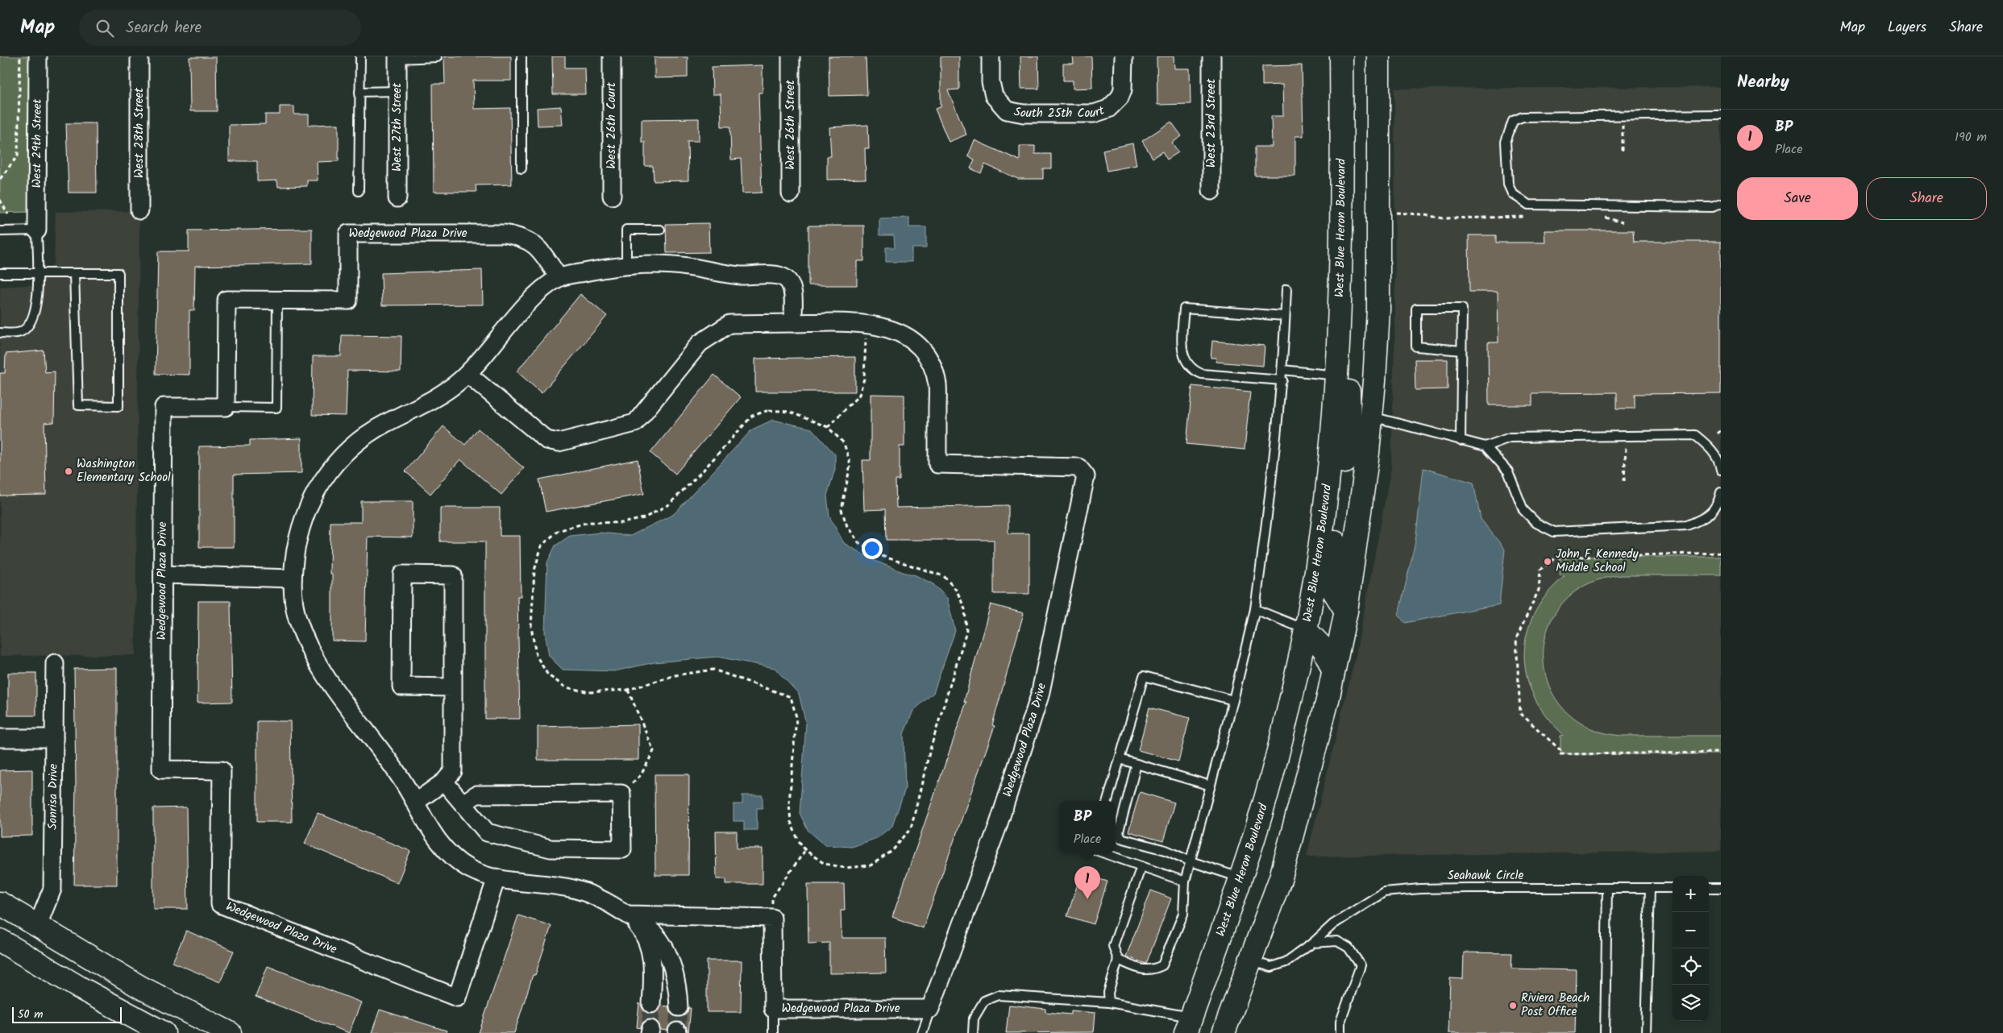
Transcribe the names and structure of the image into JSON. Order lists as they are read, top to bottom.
{
  "streets": {
    "main road": ["West Blue Heron Boulevard"],
    "street": [
      "South 25th Court",
      "West 23rd Street",
      "West 26th Street",
      "West 26th Court",
      "West 27th Street",
      "West 28th Street",
      "West 29th Street",
      "Wedgewood Plaza Drive",
      "Sonrisa Drive"
    ],
    "lane": ["Seahawk Circle"]
  },
  "places": ["Washington Elementary School", "John F Kennedy Middle School", "Riviera Beach Post Office"],
  "scale_bar": "50 m",
  "page": {
    "header": "Map",
    "search": "Search here",
    "nav": ["Map", "Layers", "Share"],
    "heading": "Nearby",
    "list": [
      {
        "mark": "1",
        "name": "BP",
        "note": "Place",
        "value": "190 m"
      }
    ],
    "buttons": ["Save", "Share"],
    "popup": ["BP", "Place"],
    "pins": "1",
    "map_buttons": ["+", "−"],
    "scale": "50 m"
  }
}
